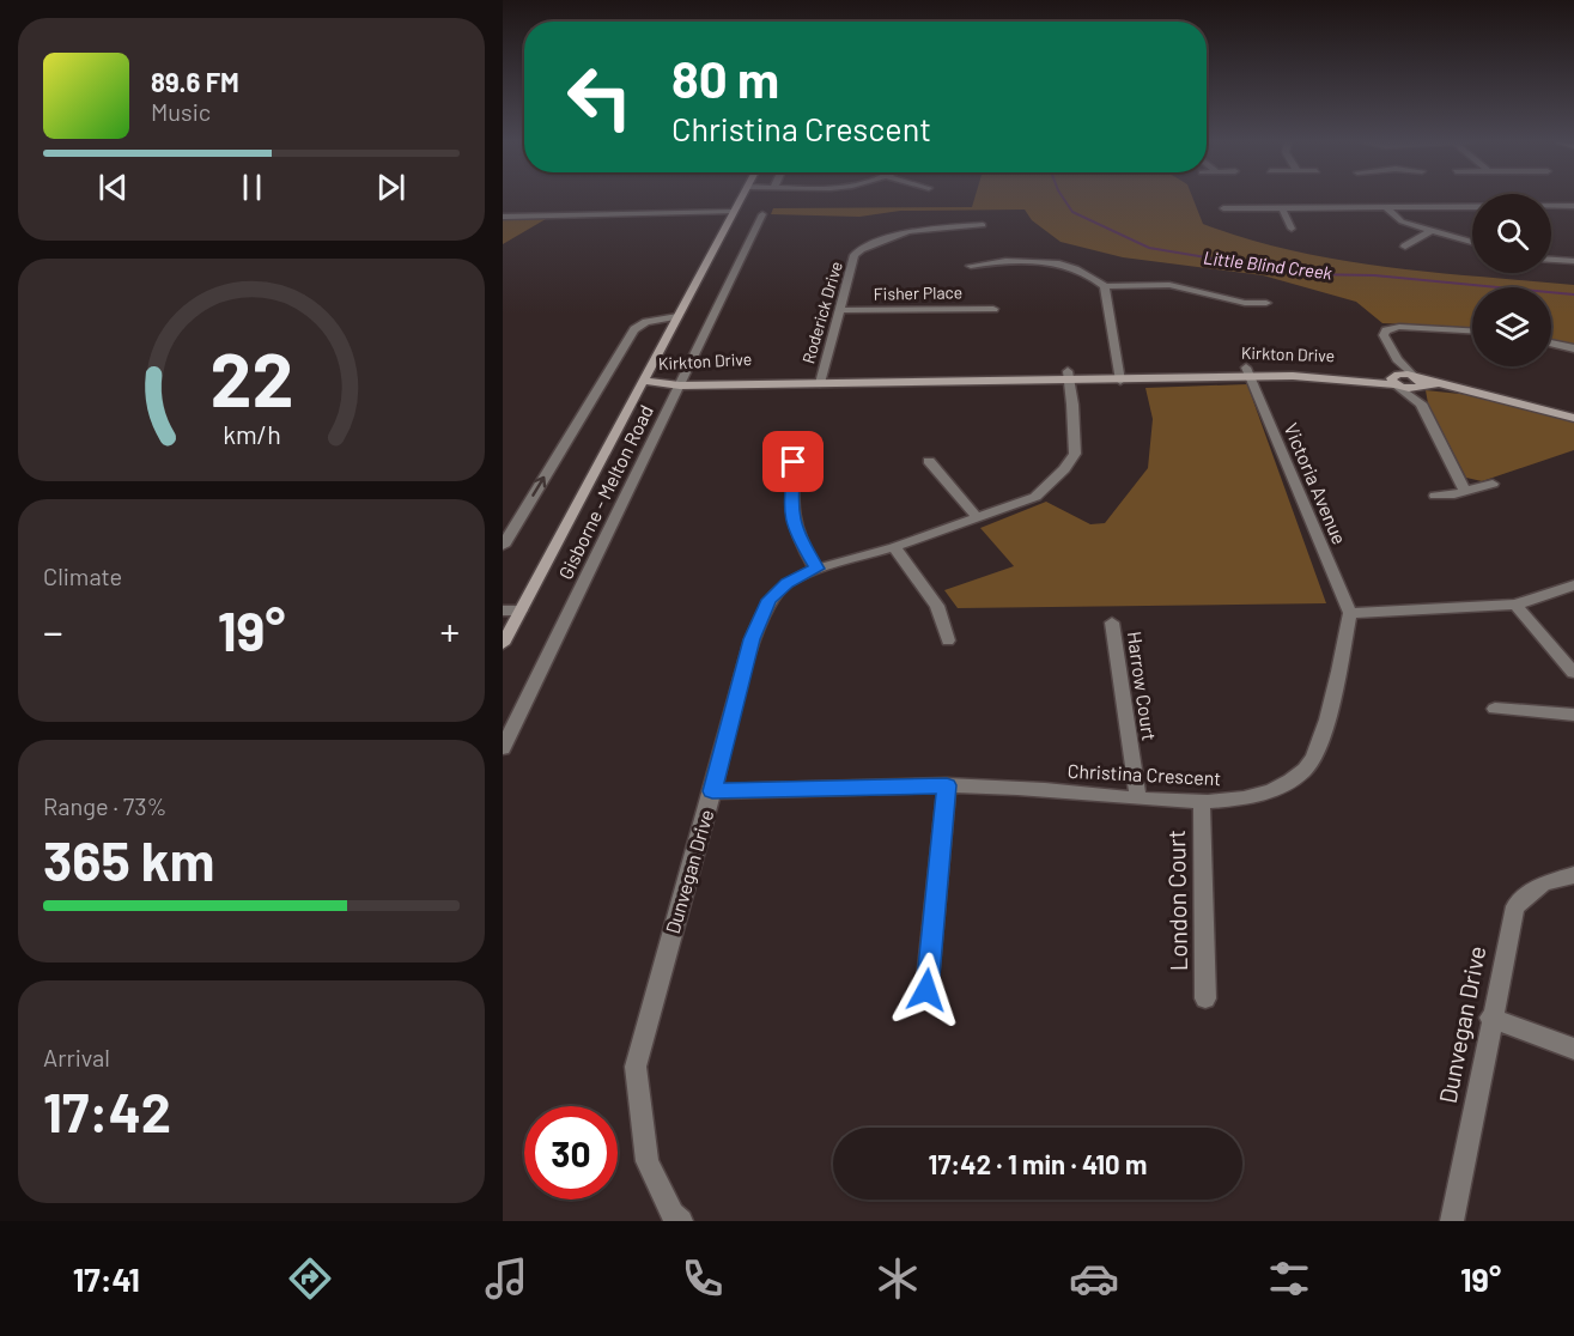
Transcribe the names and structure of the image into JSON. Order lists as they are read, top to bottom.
{
  "streets": {
    "main road": ["Kirkton Drive", "Gisborne - Melton Road"],
    "street": [
      "Fisher Place",
      "Roderick Drive",
      "Victoria Avenue",
      "Harrow Court",
      "Christina Crescent",
      "Dunvegan Drive",
      "London Court"
    ]
  },
  "crossings": [
    ["Fisher Place", "Roderick Drive"],
    ["Roderick Drive", "Kirkton Drive"],
    ["Kirkton Drive", "Victoria Avenue"],
    ["Kirkton Drive", "Gisborne - Melton Road"],
    ["Kirkton Drive", "Dunvegan Drive"],
    ["Victoria Avenue", "Christina Crescent"],
    ["Harrow Court", "Christina Crescent"],
    ["Christina Crescent", "Dunvegan Drive"],
    ["Christina Crescent", "London Court"]
  ],
  "water": ["Little Blind Creek"],
  "page": {
    "turn": ["80 m", "Christina Crescent"],
    "song": ["89.6 FM", "Music"],
    "tile": [
      "Climate",
      ["Range · 73%", "365 km"],
      ["Arrival", "17:42"]
    ],
    "heat": ["−", "19°", "+"],
    "limit": "30",
    "trip": "17:42 · 1 min · 410 m",
    "tabs": ["17:41", "19°"],
    "gauge": ["22", "km/h"]
  }
}
